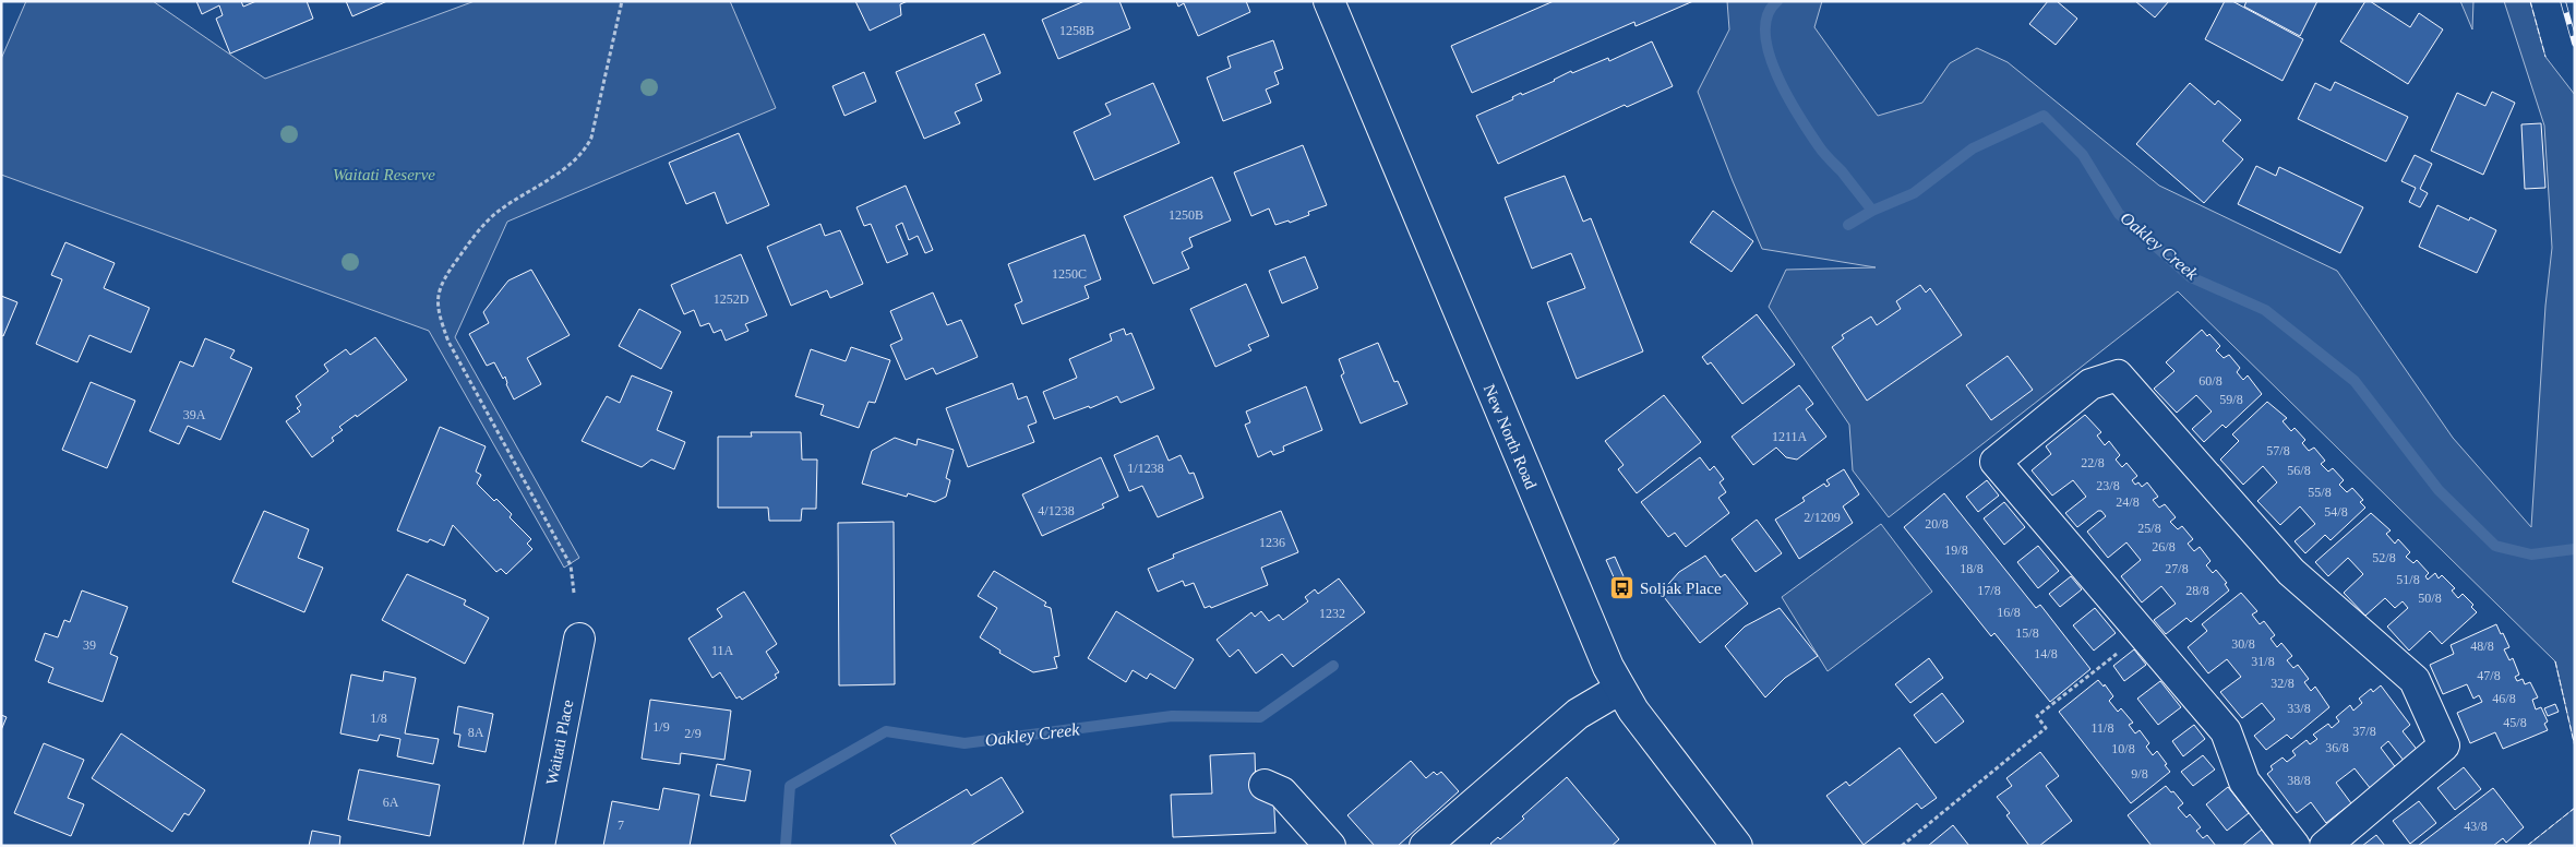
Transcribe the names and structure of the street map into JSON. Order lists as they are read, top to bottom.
{
  "streets": {
    "street": ["New North Road", "Waitati Place"]
  },
  "water": ["Oakley Creek"],
  "parks": ["Waitati Reserve"],
  "places": {
    "bus stop": ["Soljak Place"]
  },
  "house_numbers": [
    "1258B",
    "1250B",
    "1250C",
    "1252D",
    "60/8",
    "59/8",
    "39A",
    "1211A",
    "57/8",
    "22/8",
    "1/1238",
    "56/8",
    "23/8",
    "55/8",
    "24/8",
    "4/1238",
    "54/8",
    "2/1209",
    "20/8",
    "25/8",
    "1236",
    "26/8",
    "19/8",
    "52/8",
    "18/8",
    "27/8",
    "51/8",
    "17/8",
    "28/8",
    "50/8",
    "16/8",
    "1232",
    "15/8",
    "30/8",
    "39",
    "48/8",
    "11A",
    "14/8",
    "31/8",
    "47/8",
    "32/8",
    "46/8",
    "33/8",
    "1/8",
    "45/8",
    "1/9",
    "11/8",
    "37/8",
    "8A",
    "2/9",
    "36/8",
    "10/8",
    "9/8",
    "38/8",
    "6A",
    "7",
    "43/8"
  ]
}
